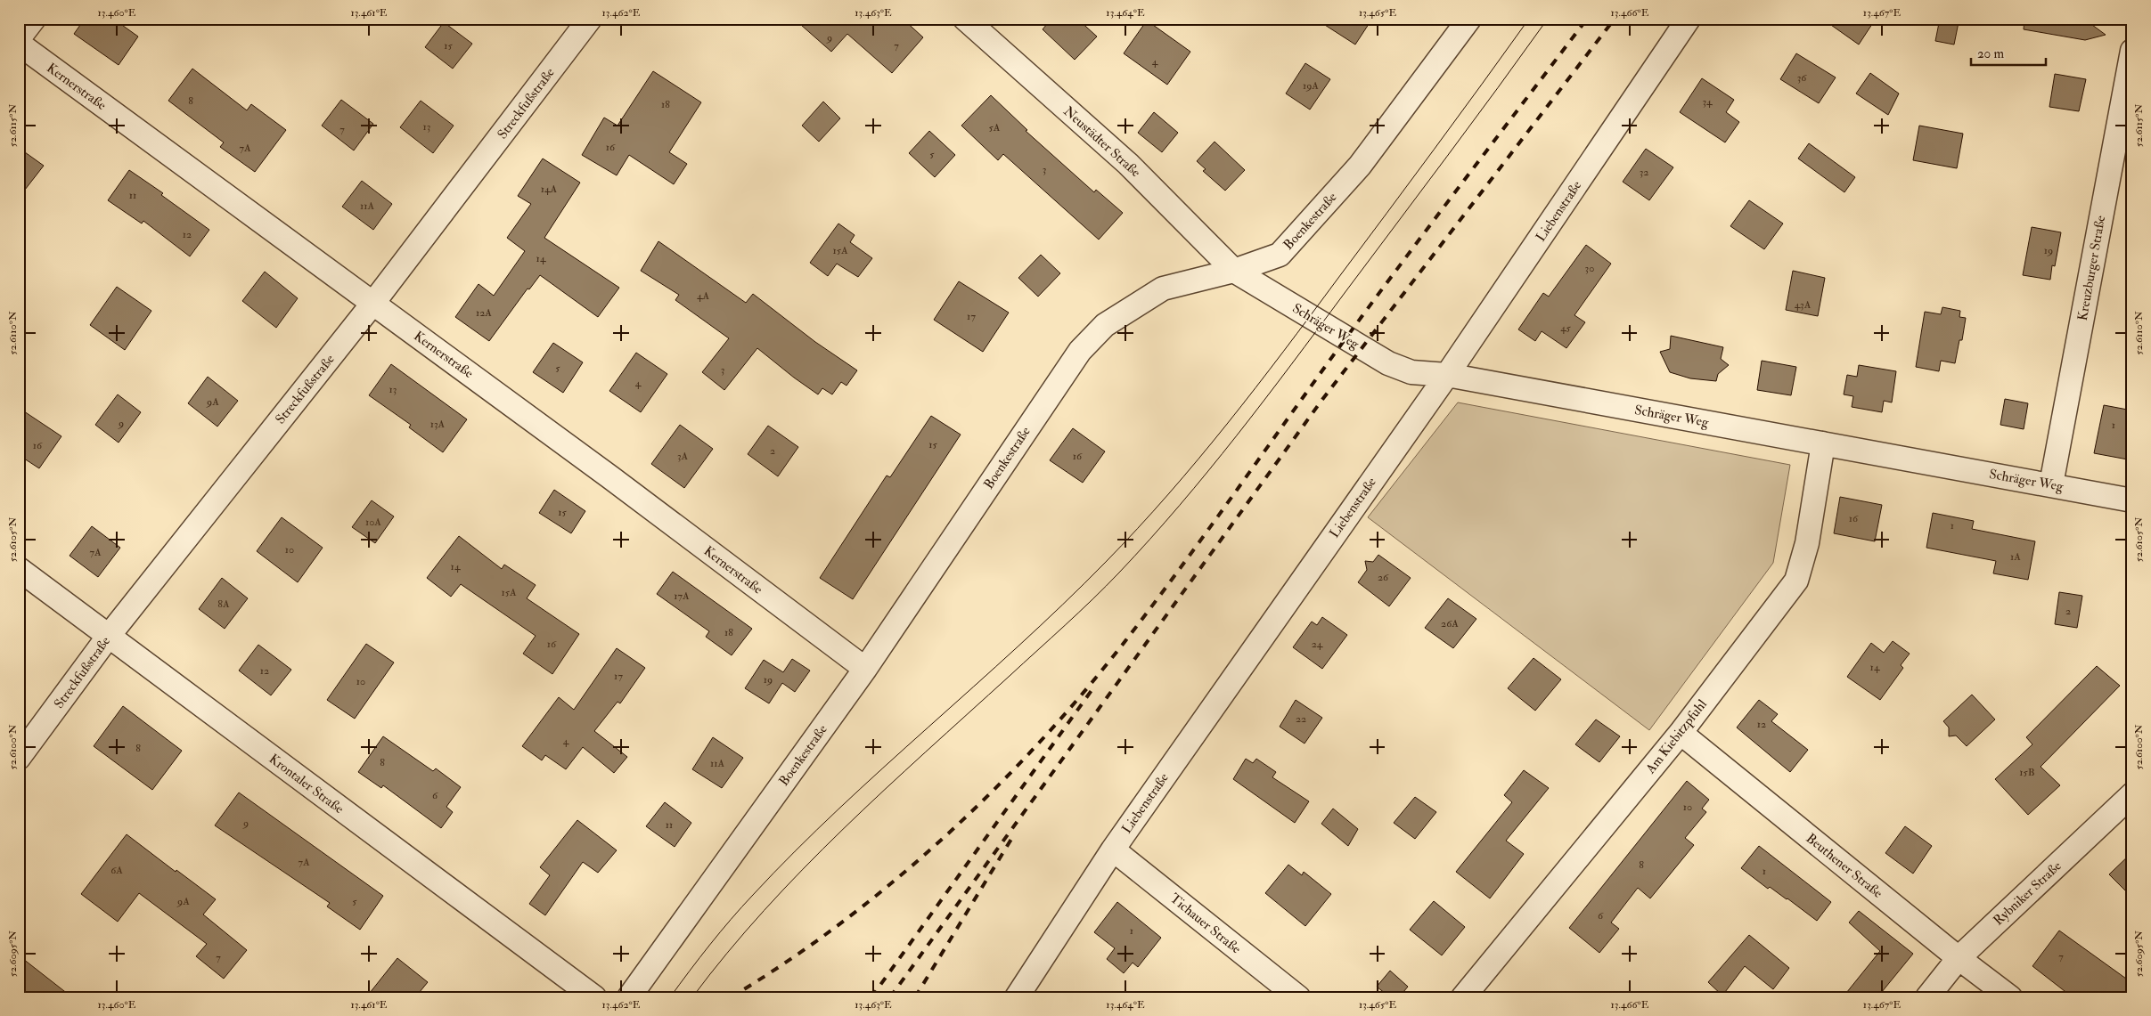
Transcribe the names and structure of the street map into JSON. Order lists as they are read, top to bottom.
{
  "streets": {
    "street": [
      "Kernerstraße",
      "Streckfußstraße",
      "Neustädter Straße",
      "Liebenstraße",
      "Boenkestraße",
      "Kreuzburger Straße",
      "Schräger Weg",
      "Am Kiebitzpfuhl",
      "Krontaler Straße",
      "Beuthener Straße",
      "Rybniker Straße",
      "Tichauer Straße"
    ]
  },
  "crossings": [
    ["Kernerstraße", "Streckfußstraße"],
    ["Kernerstraße", "Boenkestraße"],
    ["Streckfußstraße", "Krontaler Straße"],
    ["Neustädter Straße", "Boenkestraße"],
    ["Neustädter Straße", "Schräger Weg"],
    ["Liebenstraße", "Schräger Weg"],
    ["Liebenstraße", "Tichauer Straße"],
    ["Boenkestraße", "Schräger Weg"],
    ["Kreuzburger Straße", "Schräger Weg"],
    ["Schräger Weg", "Am Kiebitzpfuhl"],
    ["Am Kiebitzpfuhl", "Beuthener Straße"],
    ["Beuthener Straße", "Rybniker Straße"]
  ],
  "house_numbers": [
    "9",
    "15",
    "7",
    "4",
    "36",
    "19A",
    "8",
    "34",
    "18",
    "13",
    "5A",
    "7",
    "16",
    "7A",
    "5",
    "3",
    "32",
    "14A",
    "11",
    "11A",
    "12",
    "15A",
    "19",
    "14",
    "30",
    "4A",
    "43A",
    "12A",
    "17",
    "45",
    "5",
    "3",
    "4",
    "13",
    "9A",
    "9",
    "13A",
    "1",
    "15",
    "16",
    "2",
    "3A",
    "16",
    "15",
    "16",
    "10A",
    "1",
    "10",
    "7A",
    "1A",
    "14",
    "26",
    "15A",
    "17A",
    "8A",
    "2",
    "26A",
    "18",
    "16",
    "24",
    "14",
    "12",
    "17",
    "19",
    "10",
    "22",
    "12",
    "4",
    "8",
    "8",
    "11A",
    "15B",
    "6",
    "10",
    "9",
    "11",
    "7A",
    "8",
    "6A",
    "1",
    "9A",
    "5",
    "6",
    "1",
    "7",
    "7"
  ],
  "scale_bar": "20 m",
  "coordinates": [
    "13.460°E",
    "13.461°E",
    "13.462°E",
    "13.463°E",
    "13.464°E",
    "13.465°E",
    "13.466°E",
    "13.467°E",
    "52.6115°N",
    "52.6110°N",
    "52.6105°N",
    "52.6100°N",
    "52.6095°N"
  ]
}
